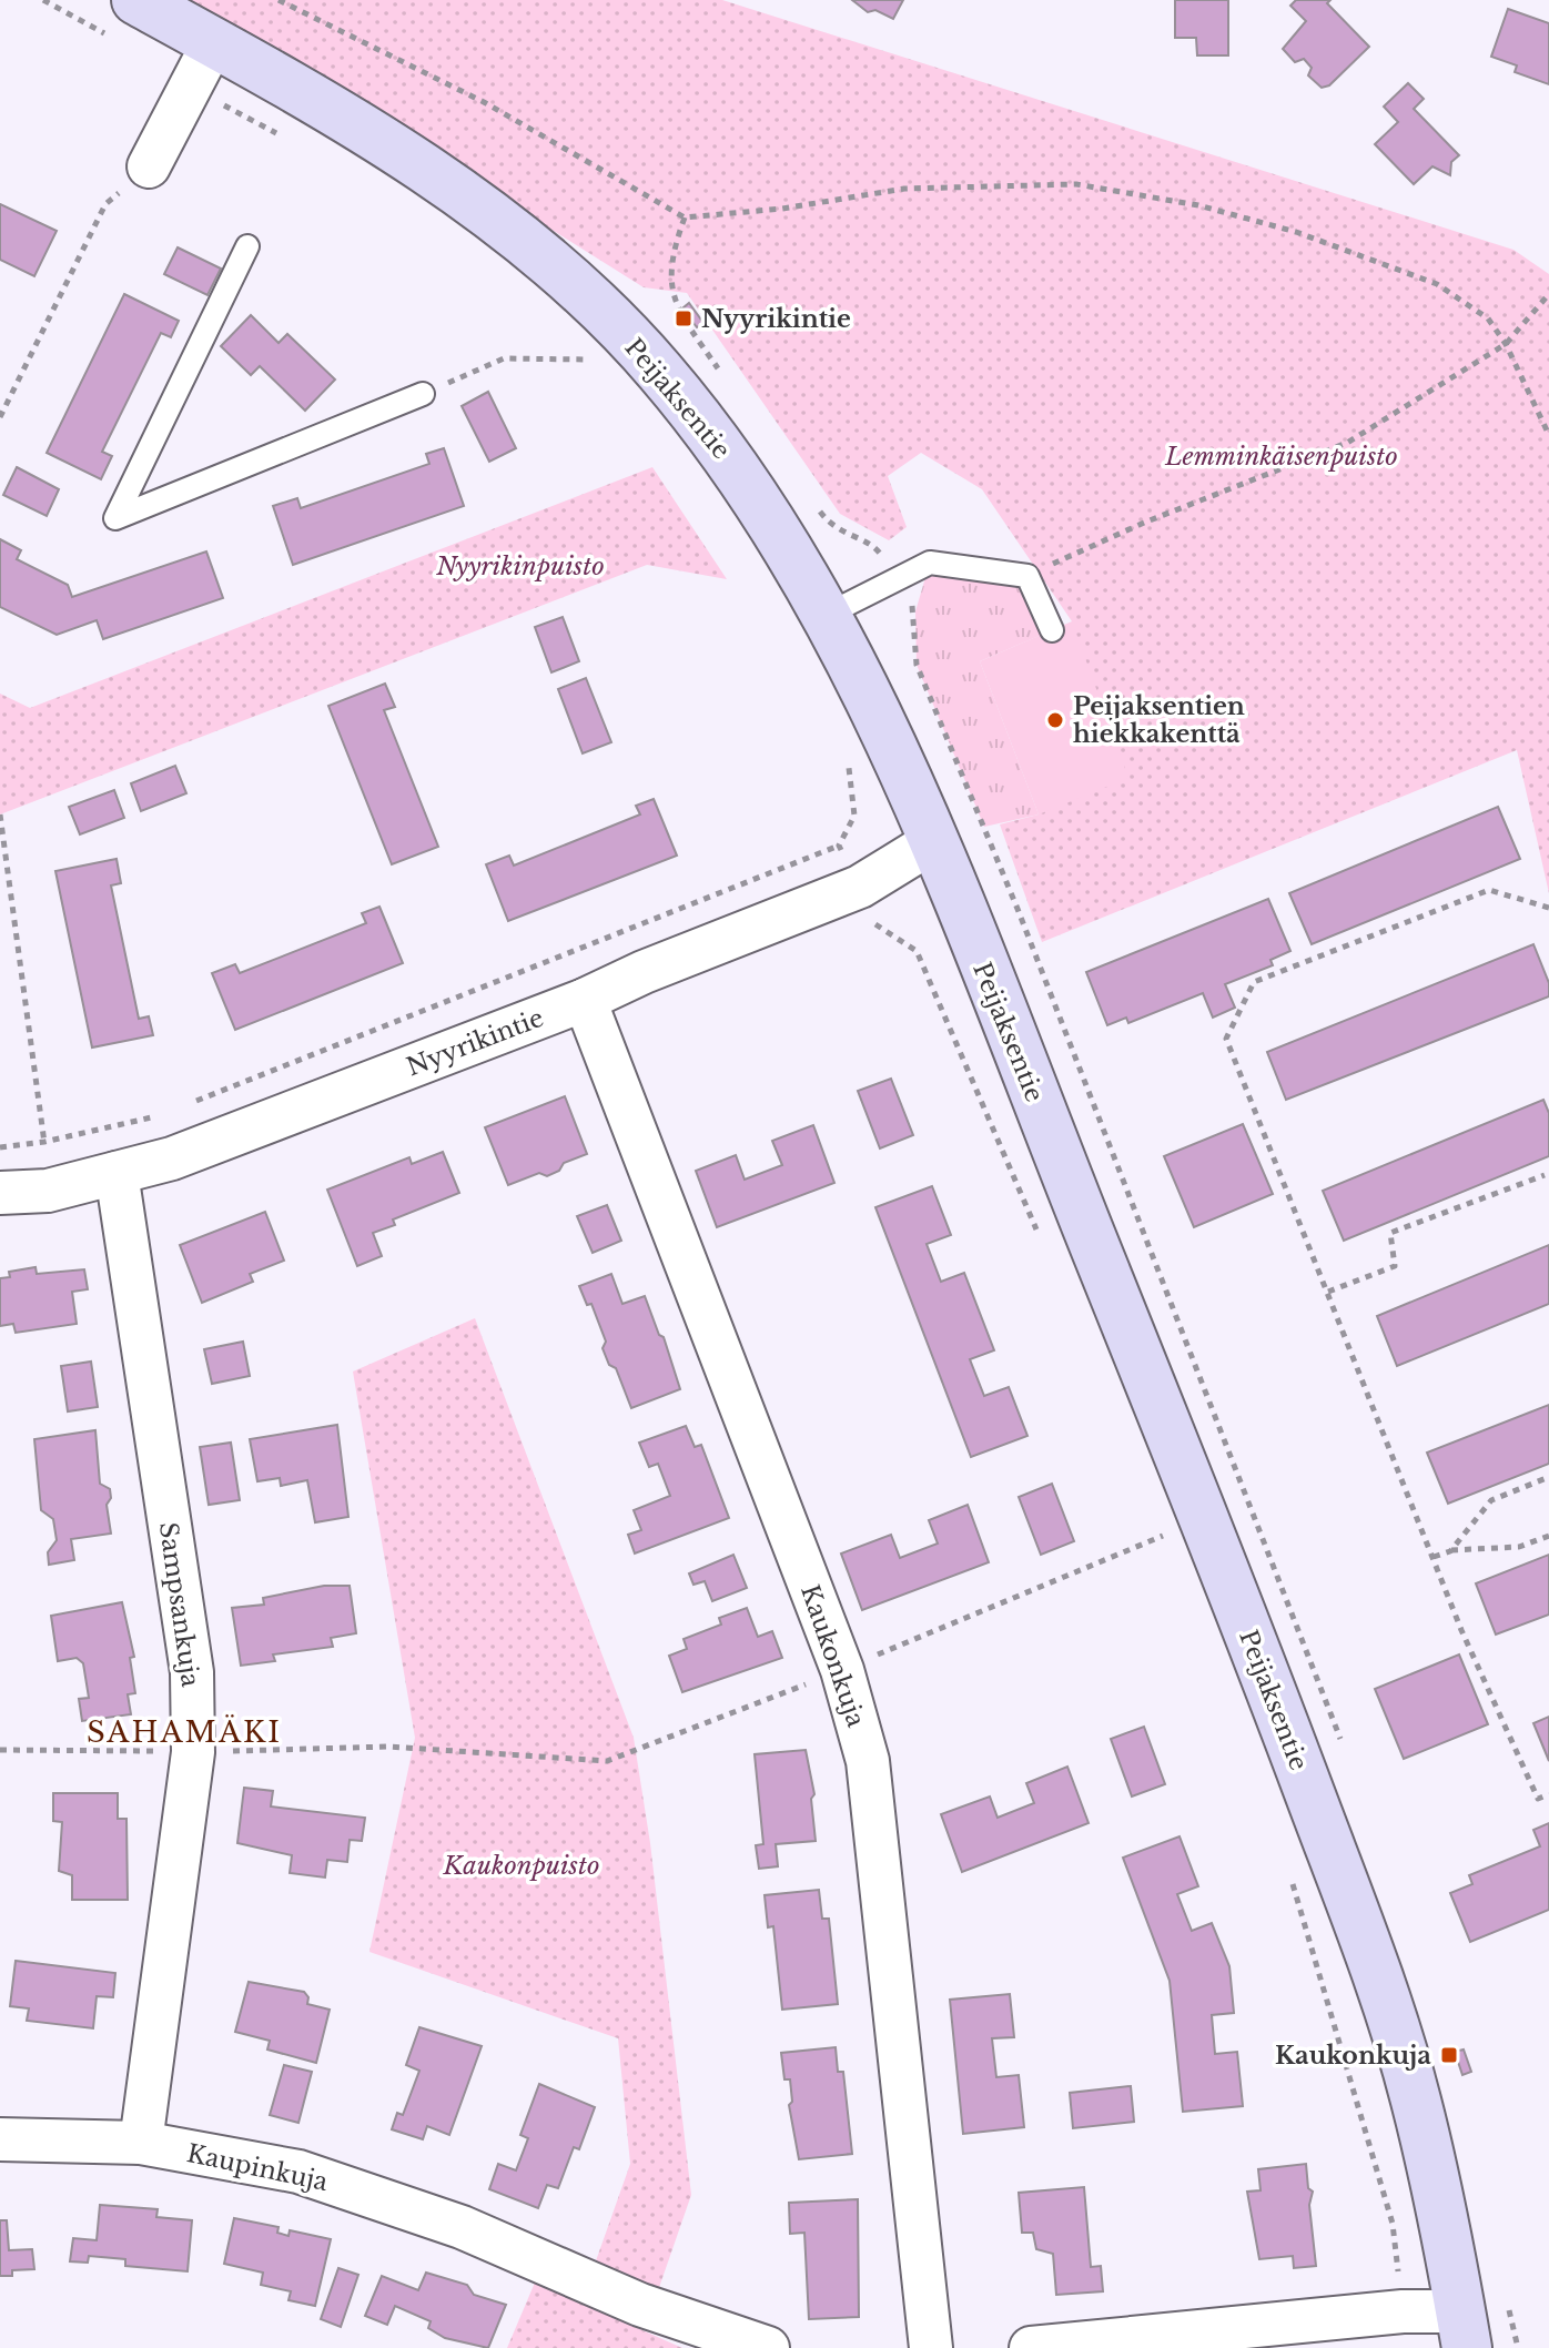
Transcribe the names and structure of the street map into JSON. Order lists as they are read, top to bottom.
{
  "streets": {
    "street": [
      "Peijaksentie",
      "Nyyrikintie",
      "Sampsankuja",
      "Kaukonkuja",
      "Kaupinkuja"
    ]
  },
  "crossings": [
    ["Peijaksentie", "Nyyrikintie"],
    ["Nyyrikintie", "Sampsankuja"],
    ["Nyyrikintie", "Kaukonkuja"],
    ["Sampsankuja", "Kaupinkuja"]
  ],
  "districts": ["SAHAMÄKI"],
  "parks": ["Lemminkäisenpuisto", "Nyyrikinpuisto", "Kaukonpuisto"],
  "places": {
    "transit": ["Nyyrikintie", "Kaukonkuja"],
    "other": ["Peijaksentien hiekkakenttä"]
  }
}
